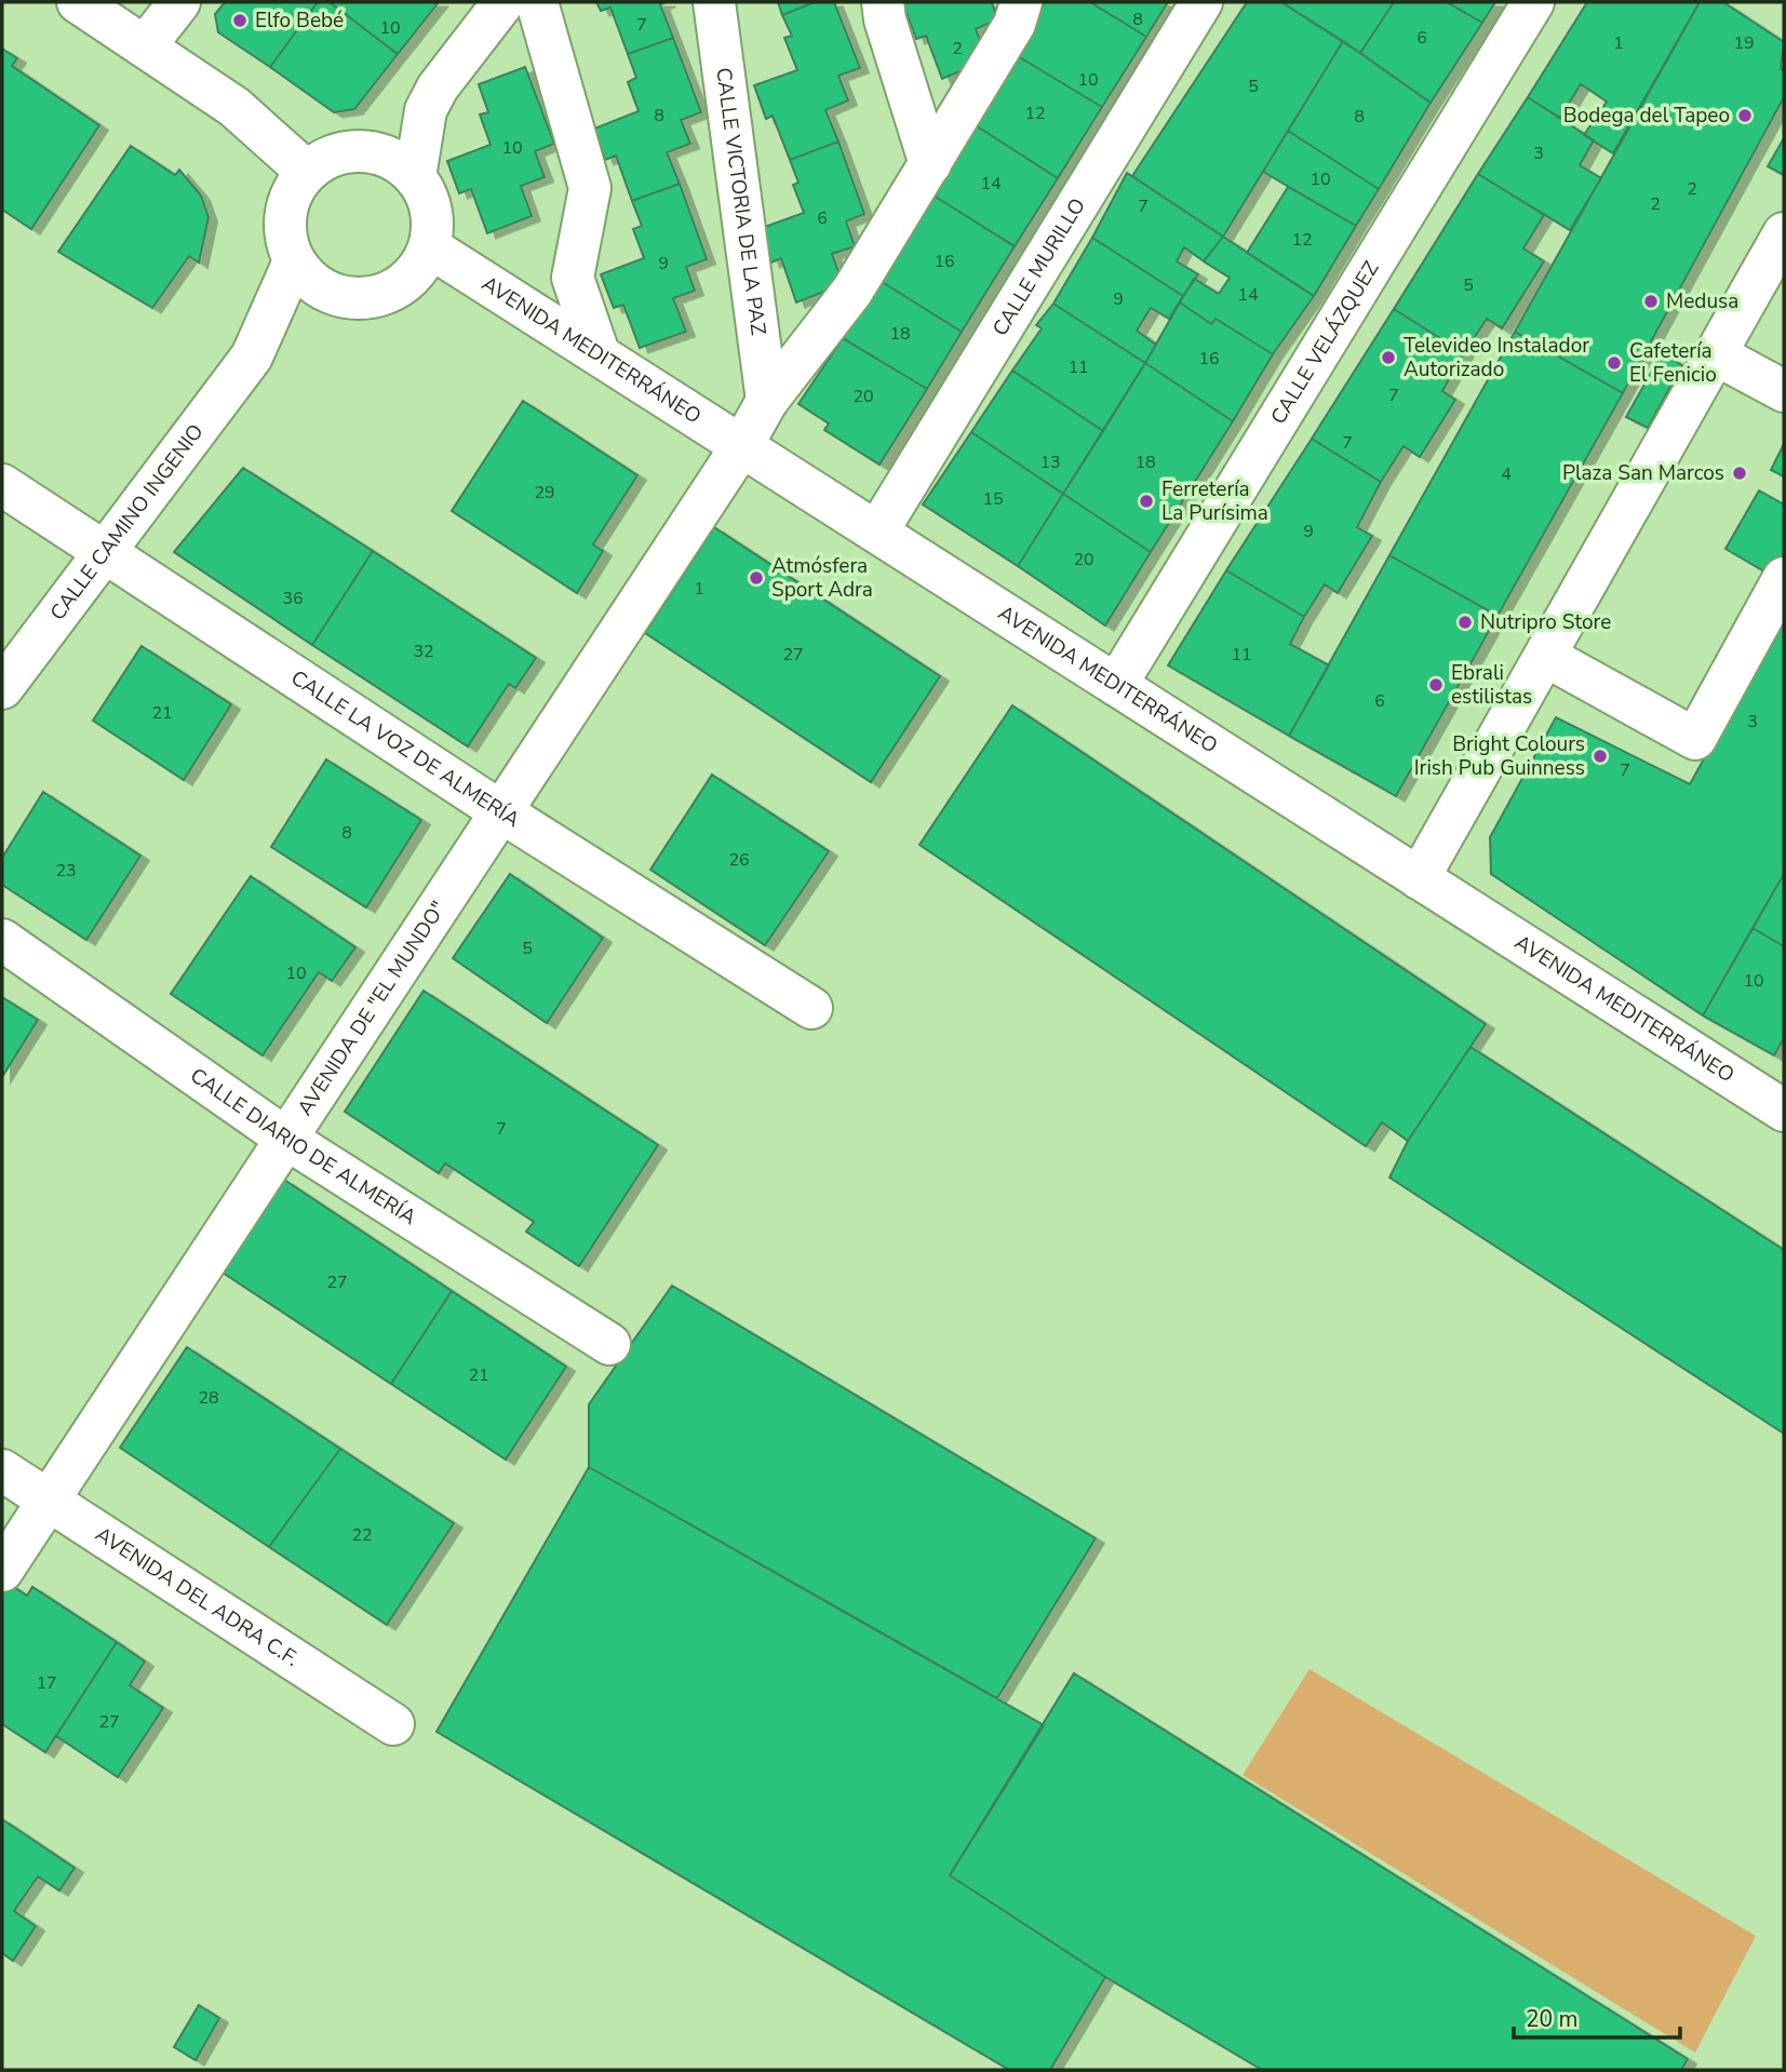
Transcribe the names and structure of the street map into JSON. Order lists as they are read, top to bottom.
{
  "streets": {
    "street": [
      "CALLE VICTORIA DE LA PAZ",
      "CALLE MURILLO",
      "CALLE VELÁZQUEZ",
      "AVENIDA MEDITERRÁNEO",
      "CALLE CAMINO INGENIO",
      "CALLE LA VOZ DE ALMERÍA",
      "AVENIDA DE \"EL MUNDO\"",
      "CALLE DIARIO DE ALMERÍA",
      "AVENIDA DEL ADRA C.F."
    ]
  },
  "crossings": [
    ["CALLE MURILLO", "AVENIDA MEDITERRÁNEO"],
    ["CALLE VELÁZQUEZ", "AVENIDA MEDITERRÁNEO"],
    ["AVENIDA MEDITERRÁNEO", "CALLE CAMINO INGENIO"],
    ["AVENIDA MEDITERRÁNEO", "AVENIDA DE \"EL MUNDO\""],
    ["CALLE CAMINO INGENIO", "CALLE LA VOZ DE ALMERÍA"],
    ["CALLE LA VOZ DE ALMERÍA", "AVENIDA DE \"EL MUNDO\""],
    ["AVENIDA DE \"EL MUNDO\"", "CALLE DIARIO DE ALMERÍA"],
    ["AVENIDA DE \"EL MUNDO\"", "AVENIDA DEL ADRA C.F."]
  ],
  "places": [
    "Elfo Bebé",
    "Bodega del Tapeo",
    "Medusa",
    "Televideo Instalador Autorizado",
    "Cafetería El Fenicio",
    "Plaza San Marcos",
    "Ferretería La Purísima",
    "Atmósfera Sport Adra",
    "Nutripro Store",
    "Ebrali estilistas",
    "Bright Colours Irish Pub Guinness"
  ],
  "house_numbers": [
    "8",
    "7",
    "10",
    "6",
    "1",
    "19",
    "2",
    "10",
    "5",
    "12",
    "8",
    "8",
    "10",
    "3",
    "10",
    "14",
    "2",
    "2",
    "7",
    "6",
    "12",
    "16",
    "9",
    "5",
    "14",
    "9",
    "18",
    "16",
    "11",
    "7",
    "20",
    "7",
    "13",
    "18",
    "4",
    "29",
    "15",
    "9",
    "20",
    "1",
    "36",
    "32",
    "27",
    "11",
    "6",
    "21",
    "3",
    "7",
    "8",
    "26",
    "23",
    "5",
    "10",
    "10",
    "7",
    "27",
    "21",
    "28",
    "22",
    "17",
    "27"
  ],
  "scale_bar": "20 m"
}
